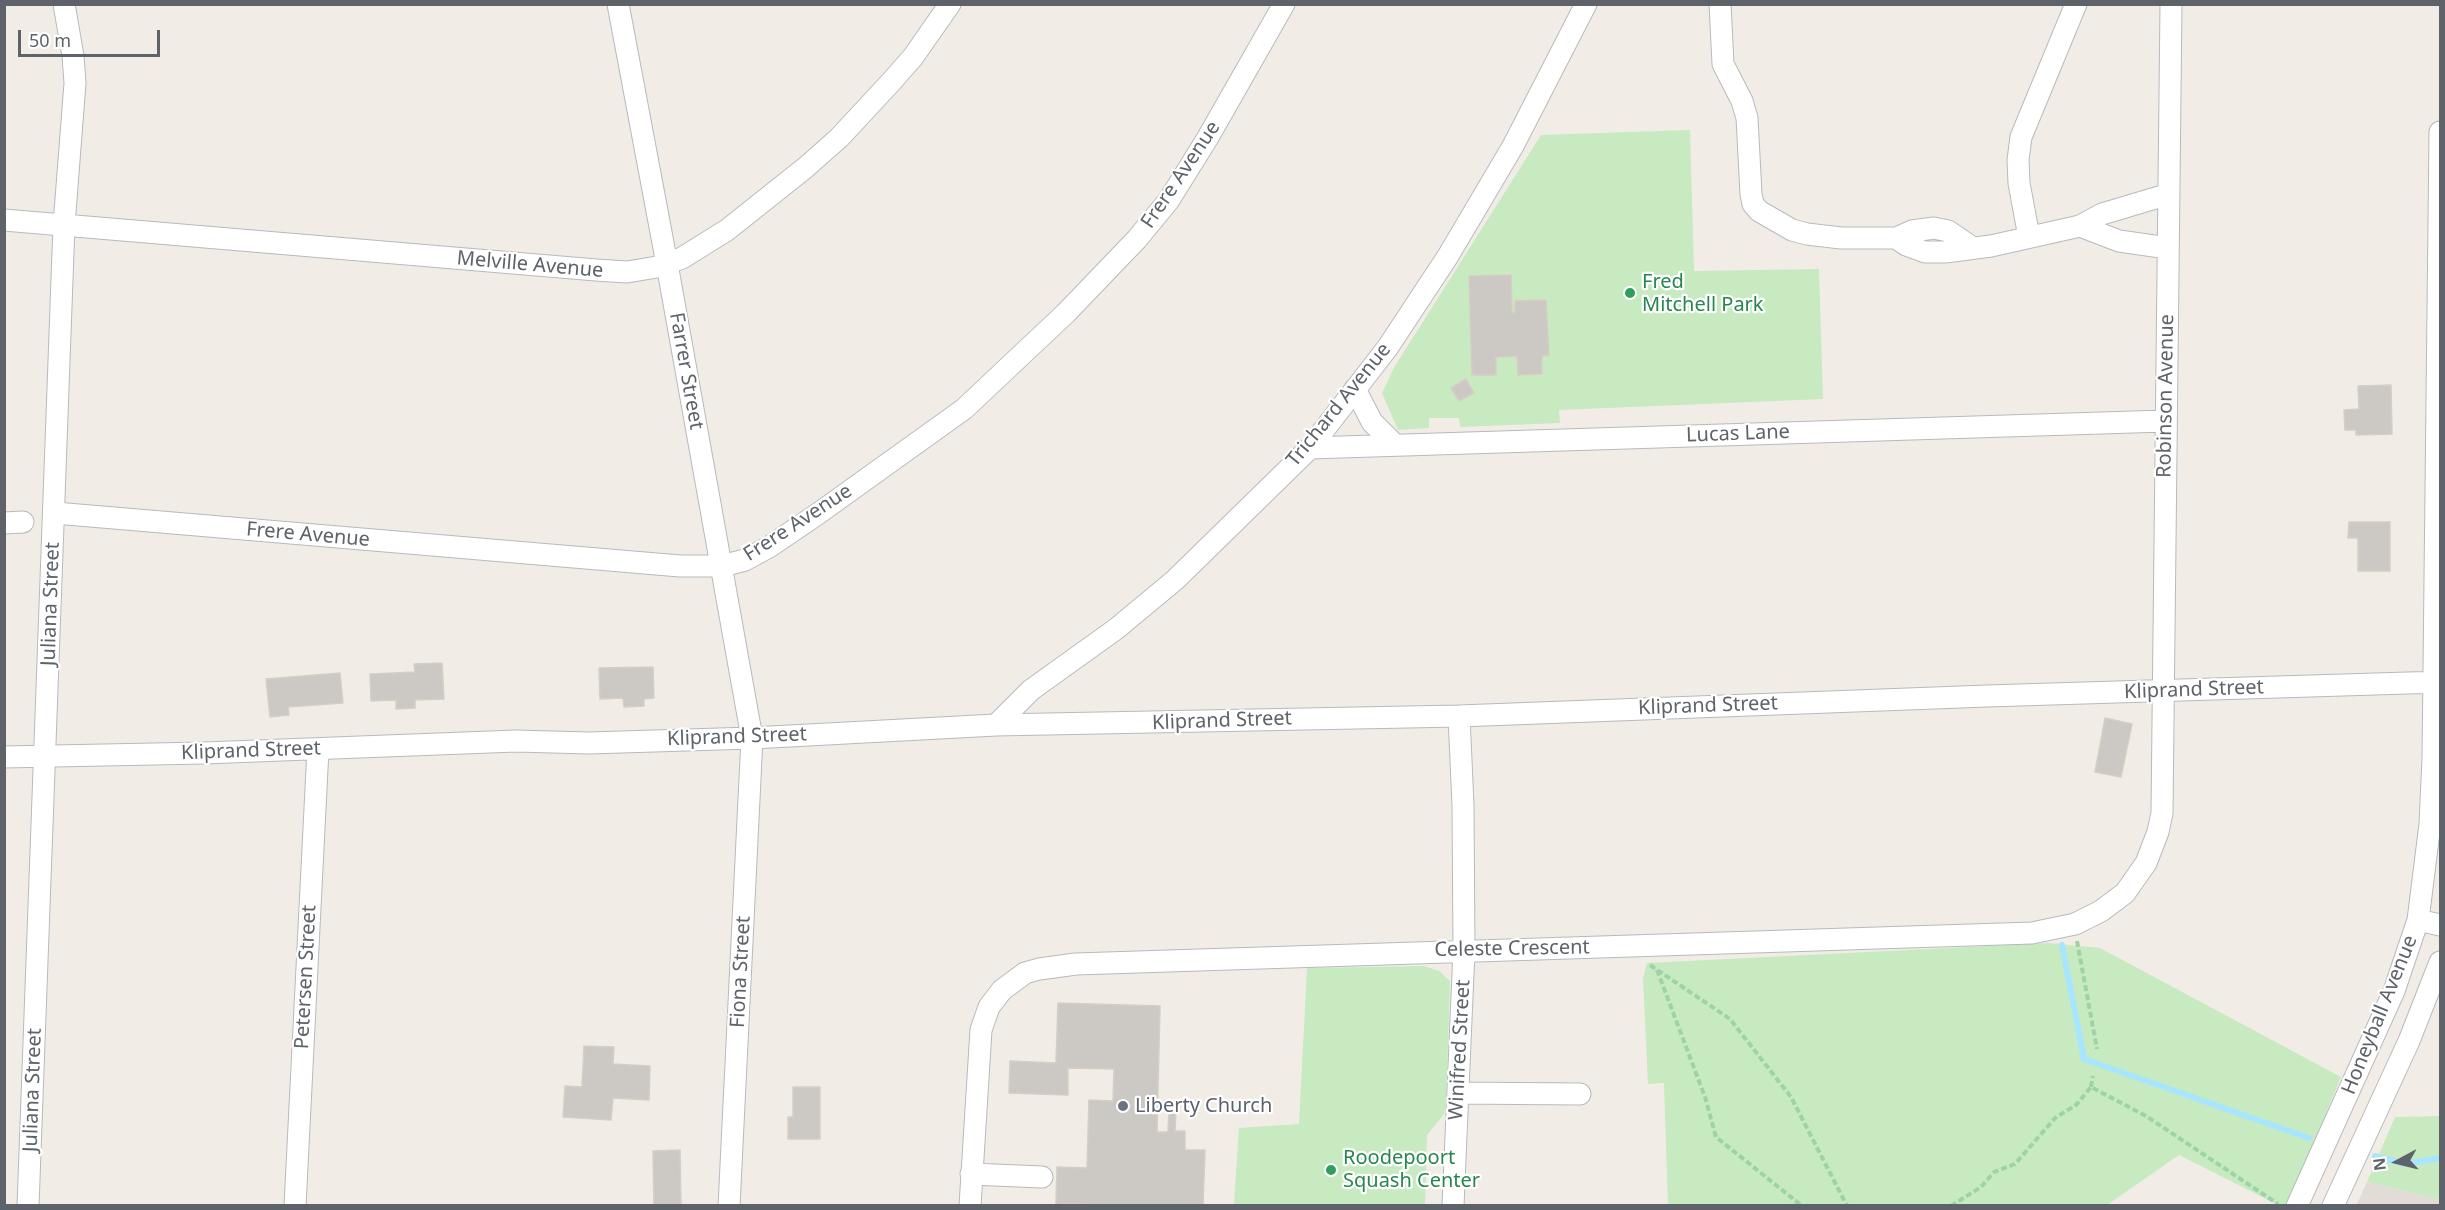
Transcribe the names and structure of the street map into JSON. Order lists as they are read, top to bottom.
{
  "streets": {
    "street": [
      "Frere Avenue",
      "Melville Avenue",
      "Farrer Street",
      "Robinson Avenue",
      "Trichard Avenue",
      "Lucas Lane",
      "Juliana Street",
      "Kliprand Street",
      "Celeste Crescent",
      "Fiona Street",
      "Petersen Street",
      "Honeyball Avenue",
      "Winifred Street"
    ]
  },
  "crossings": [
    ["Frere Avenue", "Farrer Street"],
    ["Frere Avenue", "Juliana Street"],
    ["Melville Avenue", "Farrer Street"],
    ["Melville Avenue", "Juliana Street"],
    ["Farrer Street", "Kliprand Street"],
    ["Farrer Street", "Fiona Street"],
    ["Robinson Avenue", "Lucas Lane"],
    ["Robinson Avenue", "Kliprand Street"],
    ["Robinson Avenue", "Celeste Crescent"],
    ["Trichard Avenue", "Lucas Lane"],
    ["Trichard Avenue", "Kliprand Street"],
    ["Juliana Street", "Kliprand Street"],
    ["Kliprand Street", "Fiona Street"],
    ["Kliprand Street", "Petersen Street"],
    ["Kliprand Street", "Honeyball Avenue"],
    ["Kliprand Street", "Winifred Street"],
    ["Celeste Crescent", "Winifred Street"]
  ],
  "places": ["Fred Mitchell Park", "Liberty Church", "Roodepoort Squash Center"],
  "scale_bar": "50 m",
  "north": "left"
}
